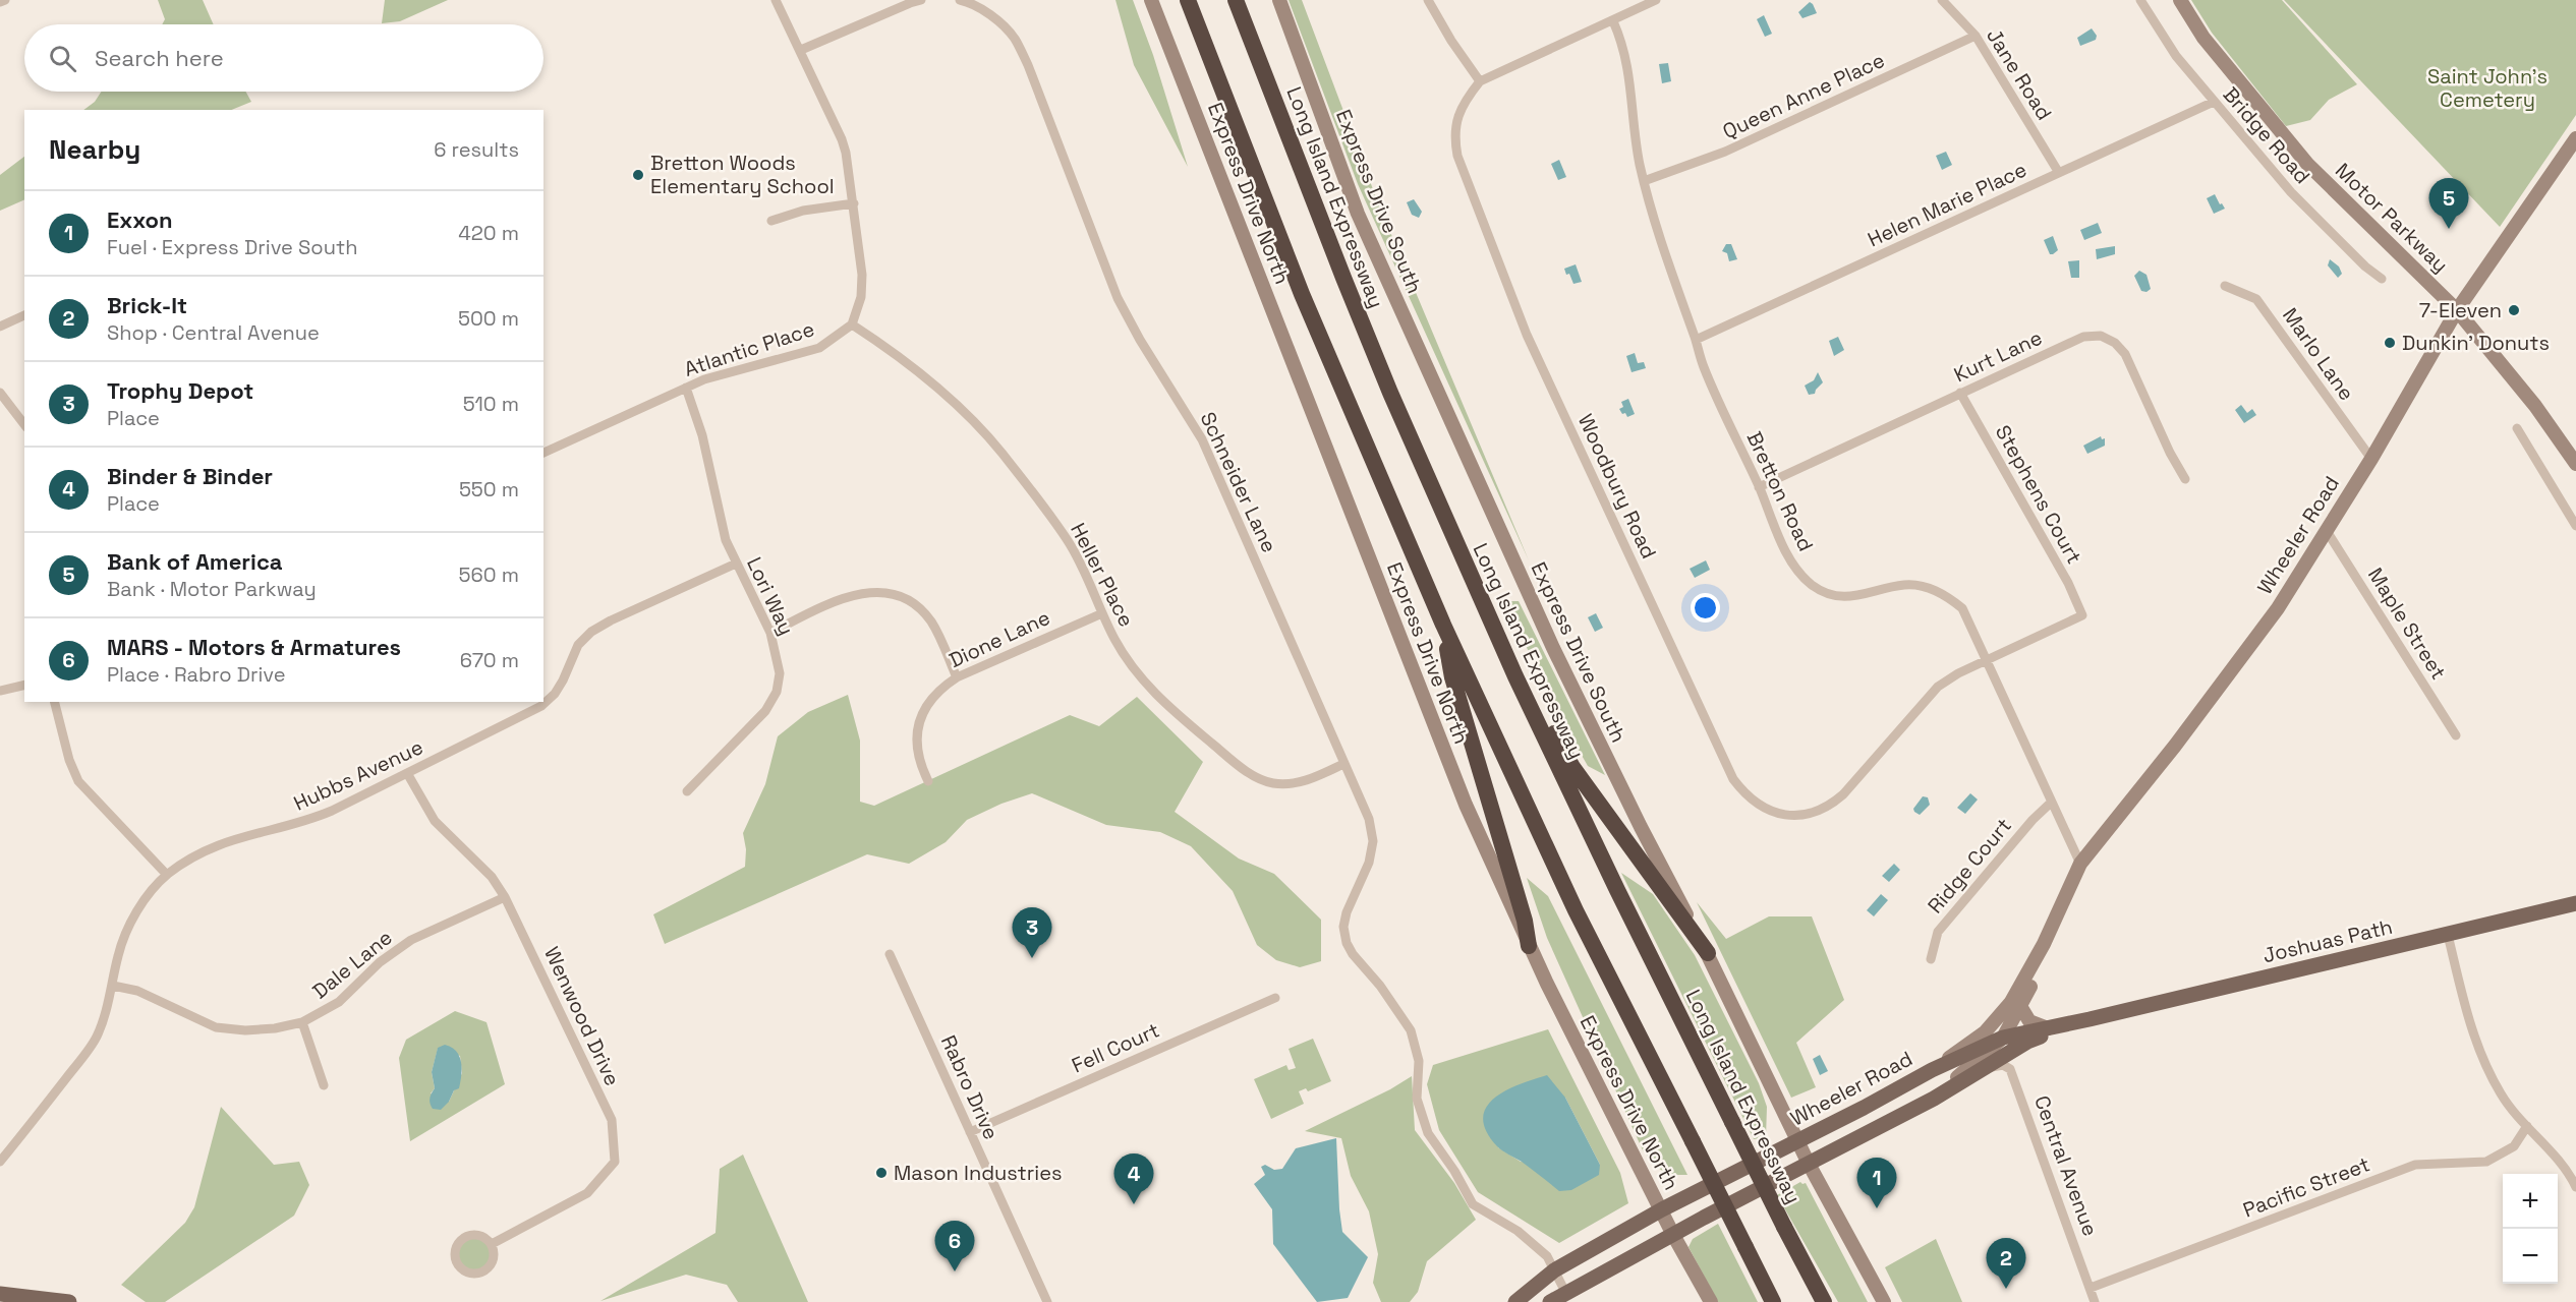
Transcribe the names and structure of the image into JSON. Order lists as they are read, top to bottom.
{
  "streets": {
    "highway": ["Long Island Expressway"],
    "main road": [
      "Express Drive North",
      "Express Drive South",
      "Motor Parkway",
      "Wheeler Road",
      "Joshuas Path"
    ],
    "street": [
      "Jane Road",
      "Queen Anne Place",
      "Bridge Road",
      "Helen Marie Place",
      "Atlantic Place",
      "Marlo Lane",
      "Kurt Lane",
      "Schneider Lane",
      "Woodbury Road",
      "Bretton Road",
      "Stephens Court",
      "Heller Place",
      "Lori Way",
      "Maple Street",
      "Dione Lane",
      "Hubbs Avenue",
      "Ridge Court",
      "Dale Lane",
      "Wenwood Drive",
      "Fell Court",
      "Rabro Drive",
      "Central Avenue",
      "Pacific Street"
    ]
  },
  "crossings": [
    ["Jane Road", "Queen Anne Place"],
    ["Jane Road", "Helen Marie Place"],
    ["Queen Anne Place", "Bretton Road"],
    ["Bridge Road", "Helen Marie Place"],
    ["Express Drive North", "Wheeler Road"],
    ["Express Drive South", "Wheeler Road"],
    ["Helen Marie Place", "Bretton Road"],
    ["Motor Parkway", "Wheeler Road"],
    ["Atlantic Place", "Heller Place"],
    ["Atlantic Place", "Lori Way"],
    ["Marlo Lane", "Wheeler Road"],
    ["Kurt Lane", "Bretton Road"],
    ["Kurt Lane", "Stephens Court"],
    ["Schneider Lane", "Wheeler Road"],
    ["Schneider Lane", "Heller Place"],
    ["Woodbury Road", "Bretton Road"],
    ["Woodbury Road", "Stephens Court"],
    ["Bretton Road", "Wheeler Road"],
    ["Bretton Road", "Ridge Court"],
    ["Wheeler Road", "Maple Street"],
    ["Wheeler Road", "Joshuas Path"],
    ["Heller Place", "Dione Lane"],
    ["Lori Way", "Hubbs Avenue"],
    ["Hubbs Avenue", "Dale Lane"],
    ["Hubbs Avenue", "Wenwood Drive"],
    ["Joshuas Path", "Central Avenue"],
    ["Dale Lane", "Wenwood Drive"],
    ["Fell Court", "Rabro Drive"],
    ["Central Avenue", "Pacific Street"]
  ],
  "parks": ["Saint John's Cemetery"],
  "places": [
    "Bretton Woods Elementary School",
    "7-Eleven",
    "Dunkin' Donuts",
    "Mason Industries"
  ],
  "page": {
    "search": "Search here",
    "heading": ["Nearby", "6 results"],
    "pins": [
      "5",
      "3",
      "4",
      "1",
      "6",
      "2"
    ],
    "list": [
      {
        "mark": "1",
        "name": "Exxon",
        "note": "Fuel · Express Drive South",
        "value": "420 m"
      },
      {
        "mark": "2",
        "name": "Brick-It",
        "note": "Shop · Central Avenue",
        "value": "500 m"
      },
      {
        "mark": "3",
        "name": "Trophy Depot",
        "note": "Place",
        "value": "510 m"
      },
      {
        "mark": "4",
        "name": "Binder & Binder",
        "note": "Place",
        "value": "550 m"
      },
      {
        "mark": "5",
        "name": "Bank of America",
        "note": "Bank · Motor Parkway",
        "value": "560 m"
      },
      {
        "mark": "6",
        "name": "MARS - Motors & Armatures",
        "note": "Place · Rabro Drive",
        "value": "670 m"
      }
    ],
    "map_buttons": ["+", "−"]
  }
}
